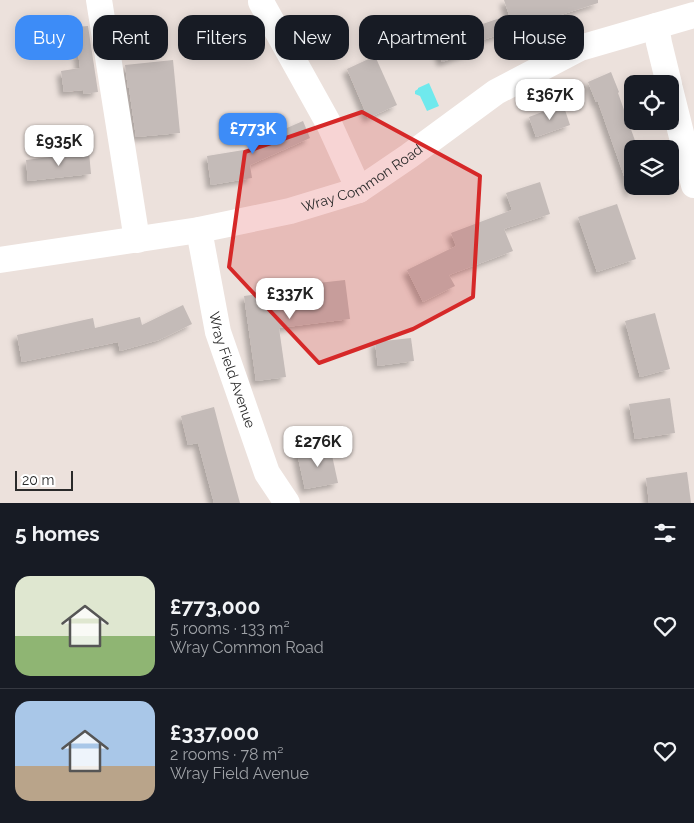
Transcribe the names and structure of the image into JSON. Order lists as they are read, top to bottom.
{
  "streets": {
    "street": ["Wray Common Road", "Wray Field Avenue"]
  },
  "crossings": [
    ["Wray Common Road", "Wray Field Avenue"]
  ],
  "scale_bar": "20 m",
  "page": {
    "chip": [
      "Buy",
      "Rent",
      "Filters",
      "New",
      "Apartment",
      "House"
    ],
    "price": [
      "£367K",
      "£773K",
      "£935K",
      "£337K",
      "£276K"
    ],
    "scale": "20 m",
    "heading": "5 homes",
    "list": [
      {
        "name": "£773,000",
        "note": "5 rooms · 133 m² · Wray Common Road"
      },
      {
        "name": "£337,000",
        "note": "2 rooms · 78 m² · Wray Field Avenue"
      }
    ]
  }
}
